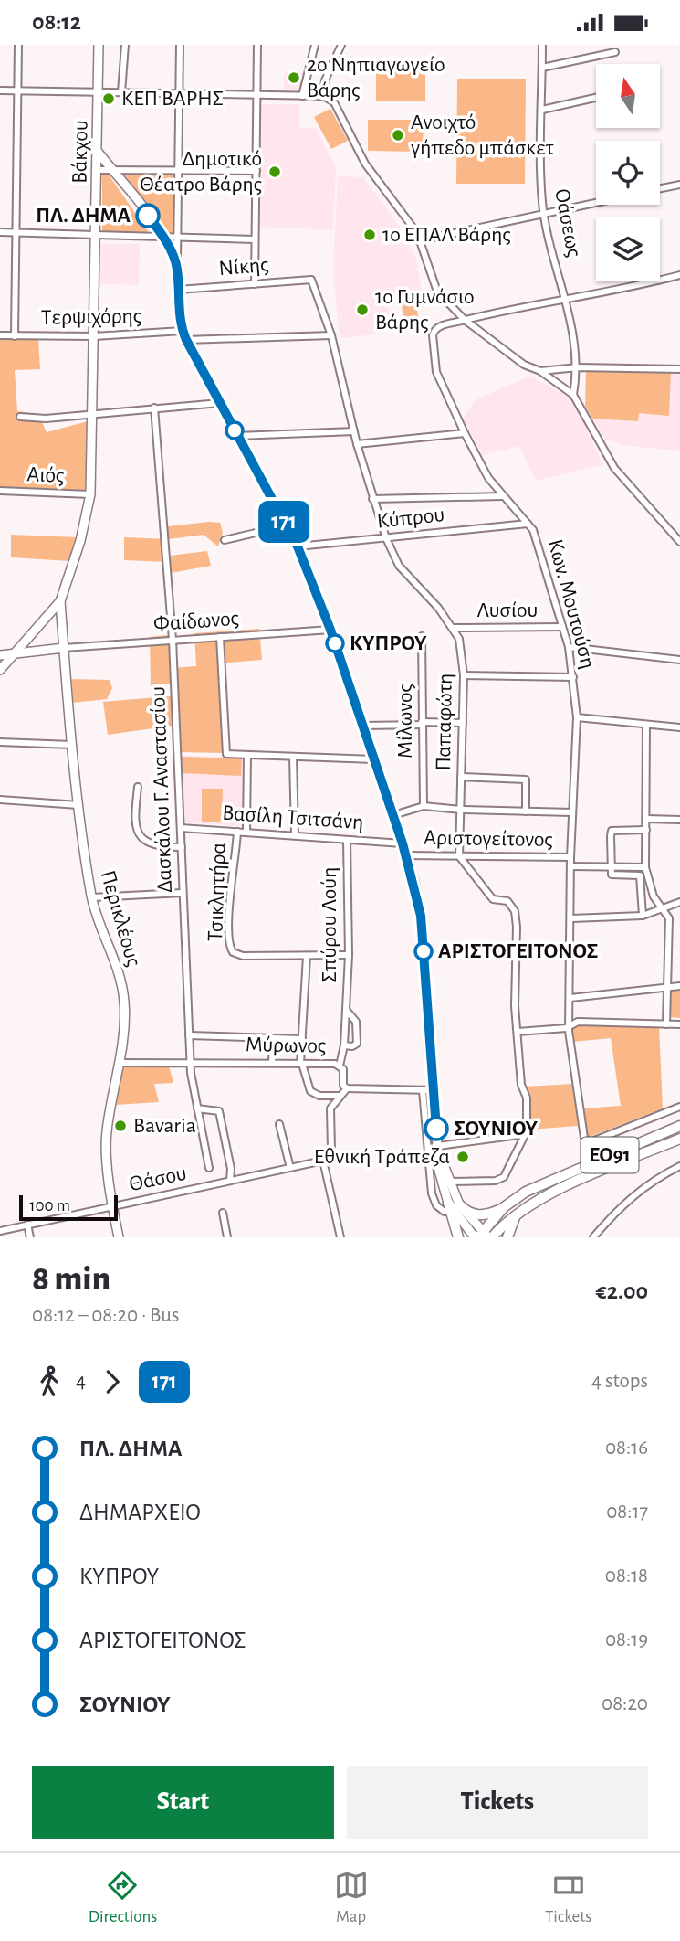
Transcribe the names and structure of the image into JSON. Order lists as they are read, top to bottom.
{
  "streets": {
    "main road": ["Βάκχου", "Περικλέους", "ΕΟ91"],
    "street": [
      "Οάσεως",
      "Νίκης",
      "Τερψιχόρης",
      "Αιός",
      "Κύπρου",
      "Κων. Μουτούση",
      "Λυσίου",
      "Φαίδωνος",
      "Μίλωνος",
      "Παπαφώτη",
      "Δασκάλου Γ. Αναστασίου",
      "Βασίλη Τσιτσάνη",
      "Αριστογείτονος",
      "Τσικλητήρα",
      "Σπύρου Λούη",
      "Μύρωνος",
      "Θάσου"
    ]
  },
  "crossings": [
    ["Βάκχου", "Τερψιχόρης"],
    ["Βάκχου", "Περικλέους"],
    ["Οάσεως", "Κων. Μουτούση"],
    ["Νίκης", "Παπαφώτη"],
    ["Τερψιχόρης", "Περικλέους"],
    ["Αιός", "Περικλέους"],
    ["Κύπρου", "Κων. Μουτούση"],
    ["Κύπρου", "Παπαφώτη"],
    ["Κων. Μουτούση", "Λυσίου"],
    ["Κων. Μουτούση", "Αριστογείτονος"],
    ["Λυσίου", "Παπαφώτη"],
    ["Φαίδωνος", "Δασκάλου Γ. Αναστασίου"],
    ["Φαίδωνος", "Περικλέους"],
    ["Παπαφώτη", "Αριστογείτονος"],
    ["Δασκάλου Γ. Αναστασίου", "Βασίλη Τσιτσάνη"],
    ["Δασκάλου Γ. Αναστασίου", "Μύρωνος"],
    ["Βασίλη Τσιτσάνη", "Τσικλητήρα"],
    ["Βασίλη Τσιτσάνη", "Σπύρου Λούη"],
    ["Τσικλητήρα", "Σπύρου Λούη"],
    ["Περικλέους", "Μύρωνος"],
    ["Περικλέους", "Θάσου"]
  ],
  "places": [
    "2ο Νηπιαγωγείο Βάρης",
    "ΚΕΠ ΒΑΡΗΣ",
    "Ανοιχτό γήπεδο μπάσκετ",
    "Δημοτικό Θέατρο Βάρης",
    "ΠΛ. ΔΗΜΑ",
    "1ο ΕΠΑΛ Βάρης",
    "1ο Γυμνάσιο Βάρης",
    "ΚΥΠΡΟΥ",
    "ΑΡΙΣΤΟΓΕΙΤΟΝΟΣ",
    "Bavaria",
    "ΣΟΥΝΙΟΥ",
    "Εθνική Τράπεζα"
  ],
  "lines": ["bus line 171"],
  "scale_bar": "100 m",
  "north": "top",
  "page": {
    "status": "08:12",
    "on_map": "171",
    "scale": "100 m",
    "heading": ["8 min", "08:12 – 08:20 · Bus", "€2.00"],
    "legs": ["4", "171", "4 stops"],
    "list": [
      {
        "name": "ΠΛ. ΔΗΜΑ",
        "value": "08:16"
      },
      {
        "name": "ΔΗΜΑΡΧΕΙΟ",
        "value": "08:17"
      },
      {
        "name": "ΚΥΠΡΟΥ",
        "value": "08:18"
      },
      {
        "name": "ΑΡΙΣΤΟΓΕΙΤΟΝΟΣ",
        "value": "08:19"
      },
      {
        "name": "ΣΟΥΝΙΟΥ",
        "value": "08:20"
      }
    ],
    "buttons": ["Start", "Tickets"],
    "tabs": ["Directions", "Map", "Tickets"]
  }
}
